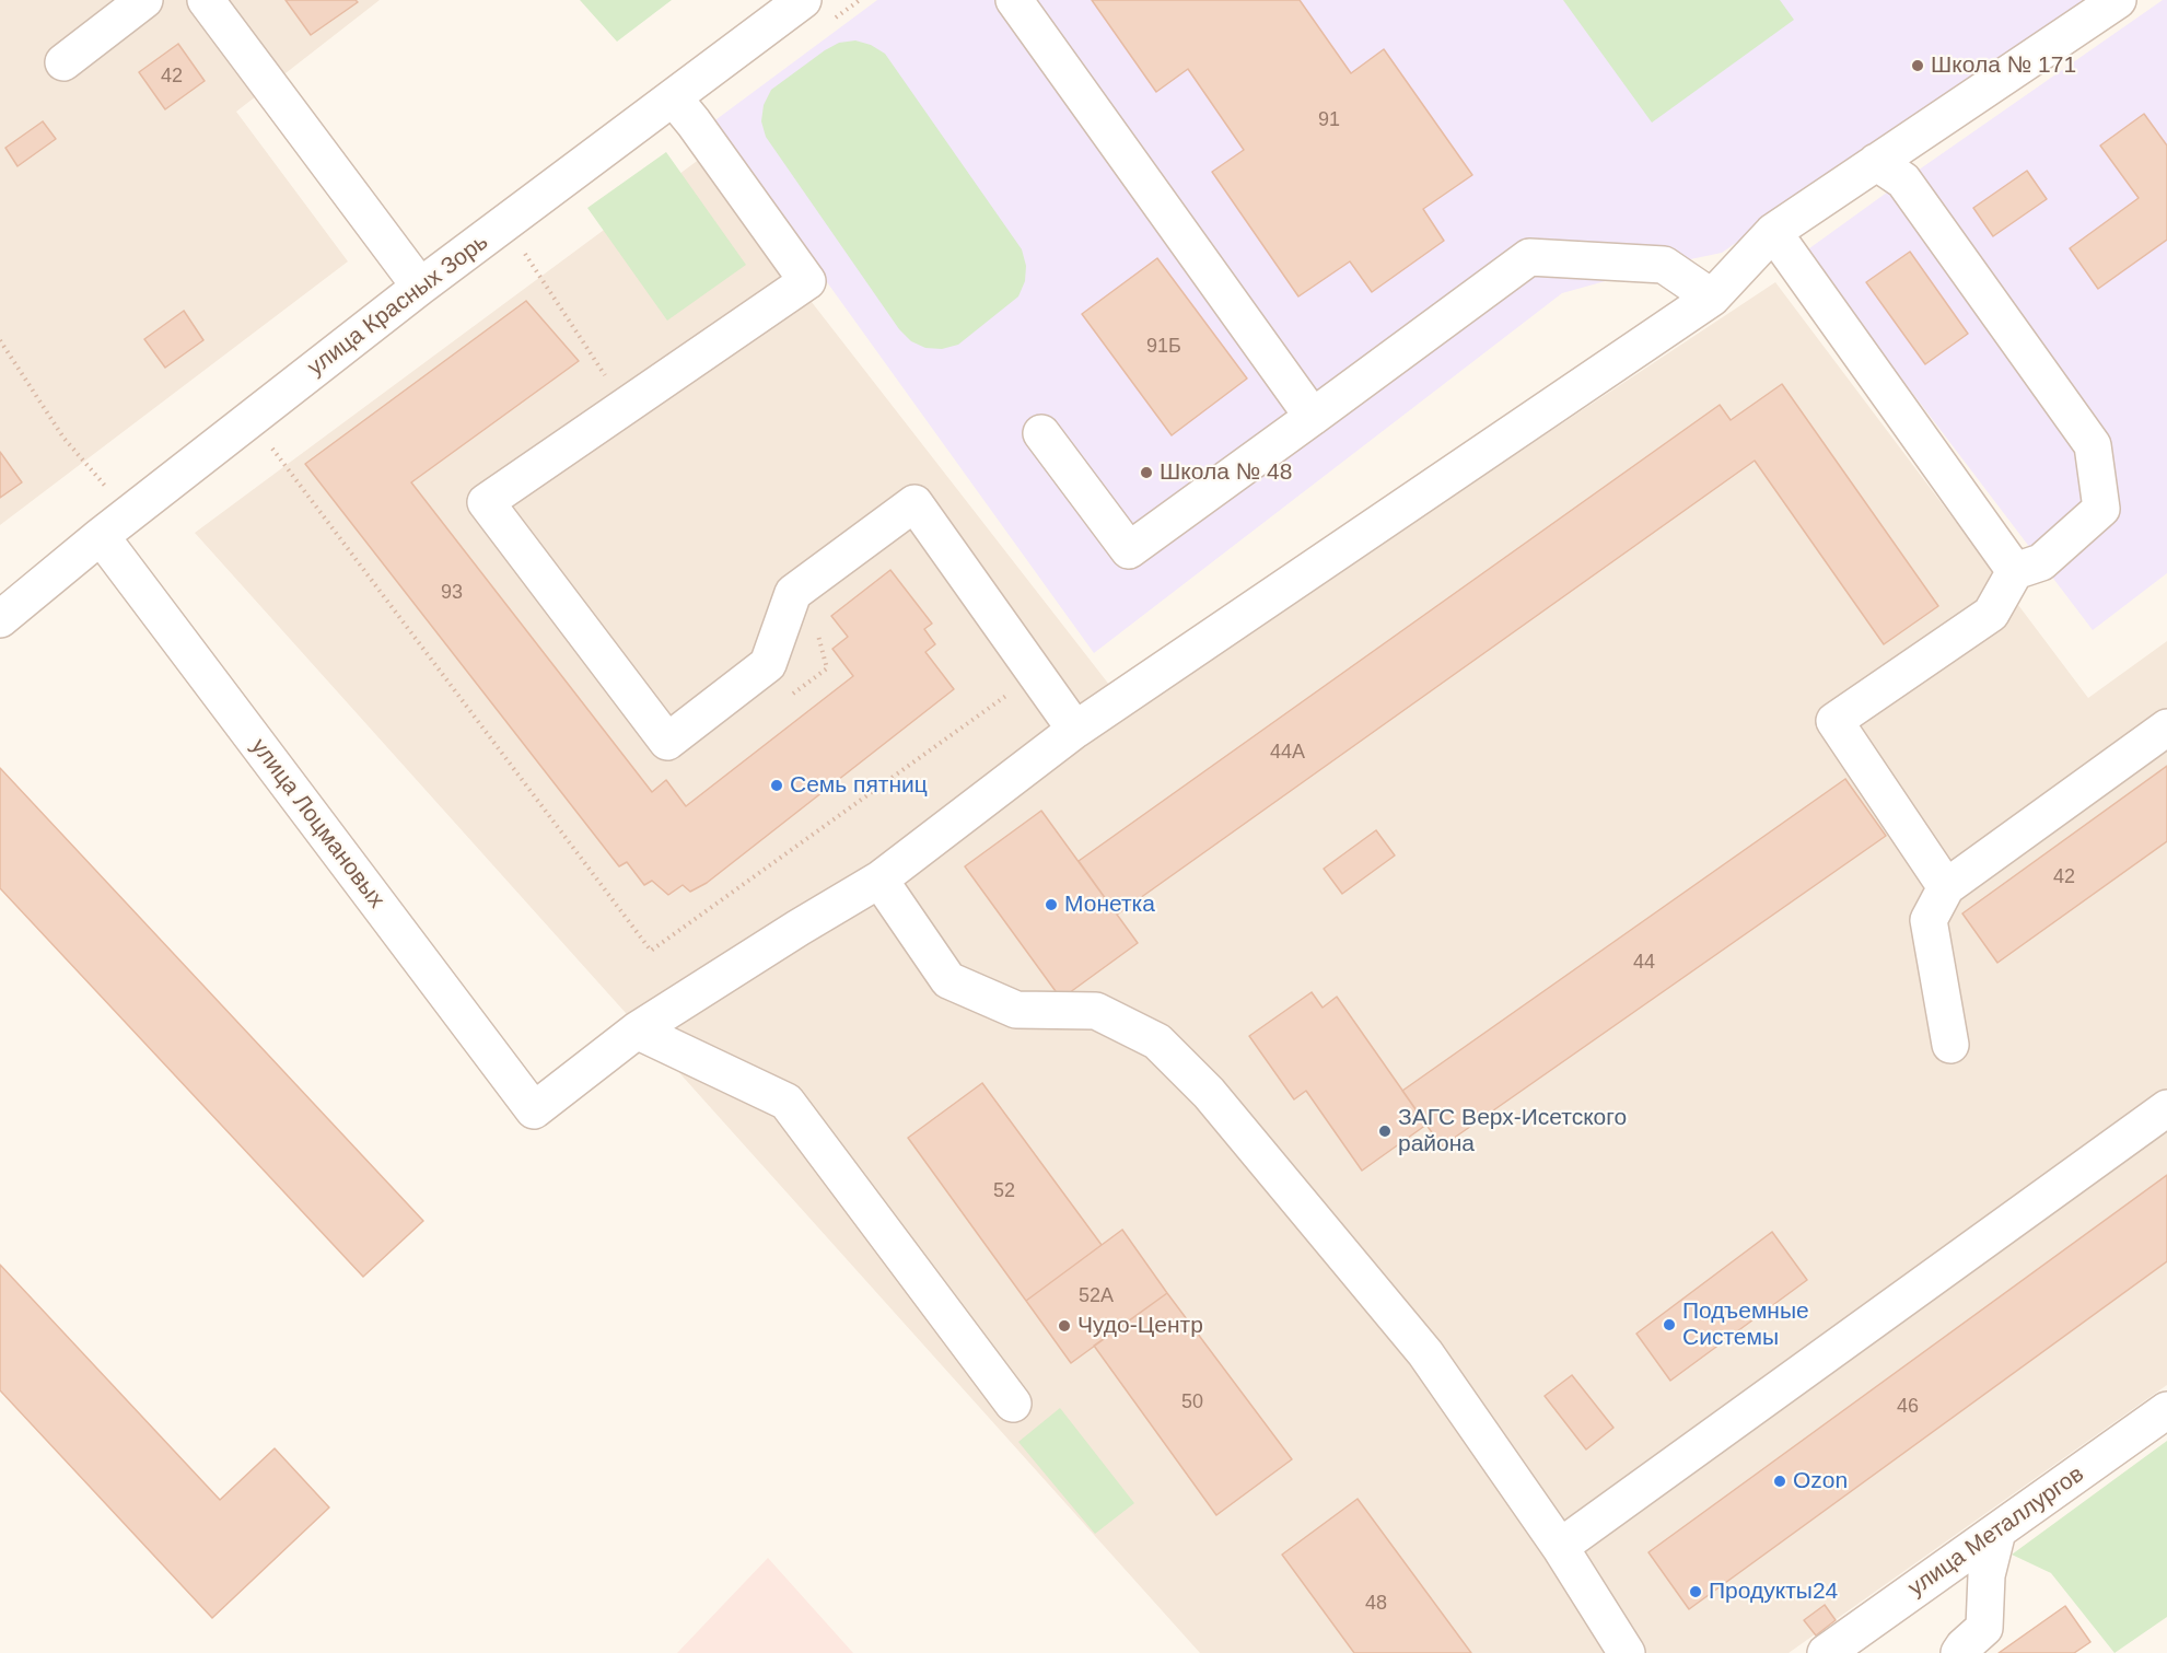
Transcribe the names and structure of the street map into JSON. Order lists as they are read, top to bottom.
{
  "streets": {
    "street": ["улица Красных Зорь", "улица Лоцмановых", "улица Металлургов"]
  },
  "crossings": [
    ["улица Красных Зорь", "улица Лоцмановых"]
  ],
  "places": [
    "Школа № 171",
    "Школа № 48",
    "Семь пятниц",
    "Монетка",
    "ЗАГС Верх-Исетского района",
    "Подъемные Системы",
    "Чудо-Центр",
    "Ozon",
    "Продукты24"
  ],
  "house_numbers": [
    "42",
    "91",
    "91Б",
    "93",
    "44А",
    "42",
    "44",
    "52",
    "52А",
    "50",
    "46",
    "48"
  ]
}
